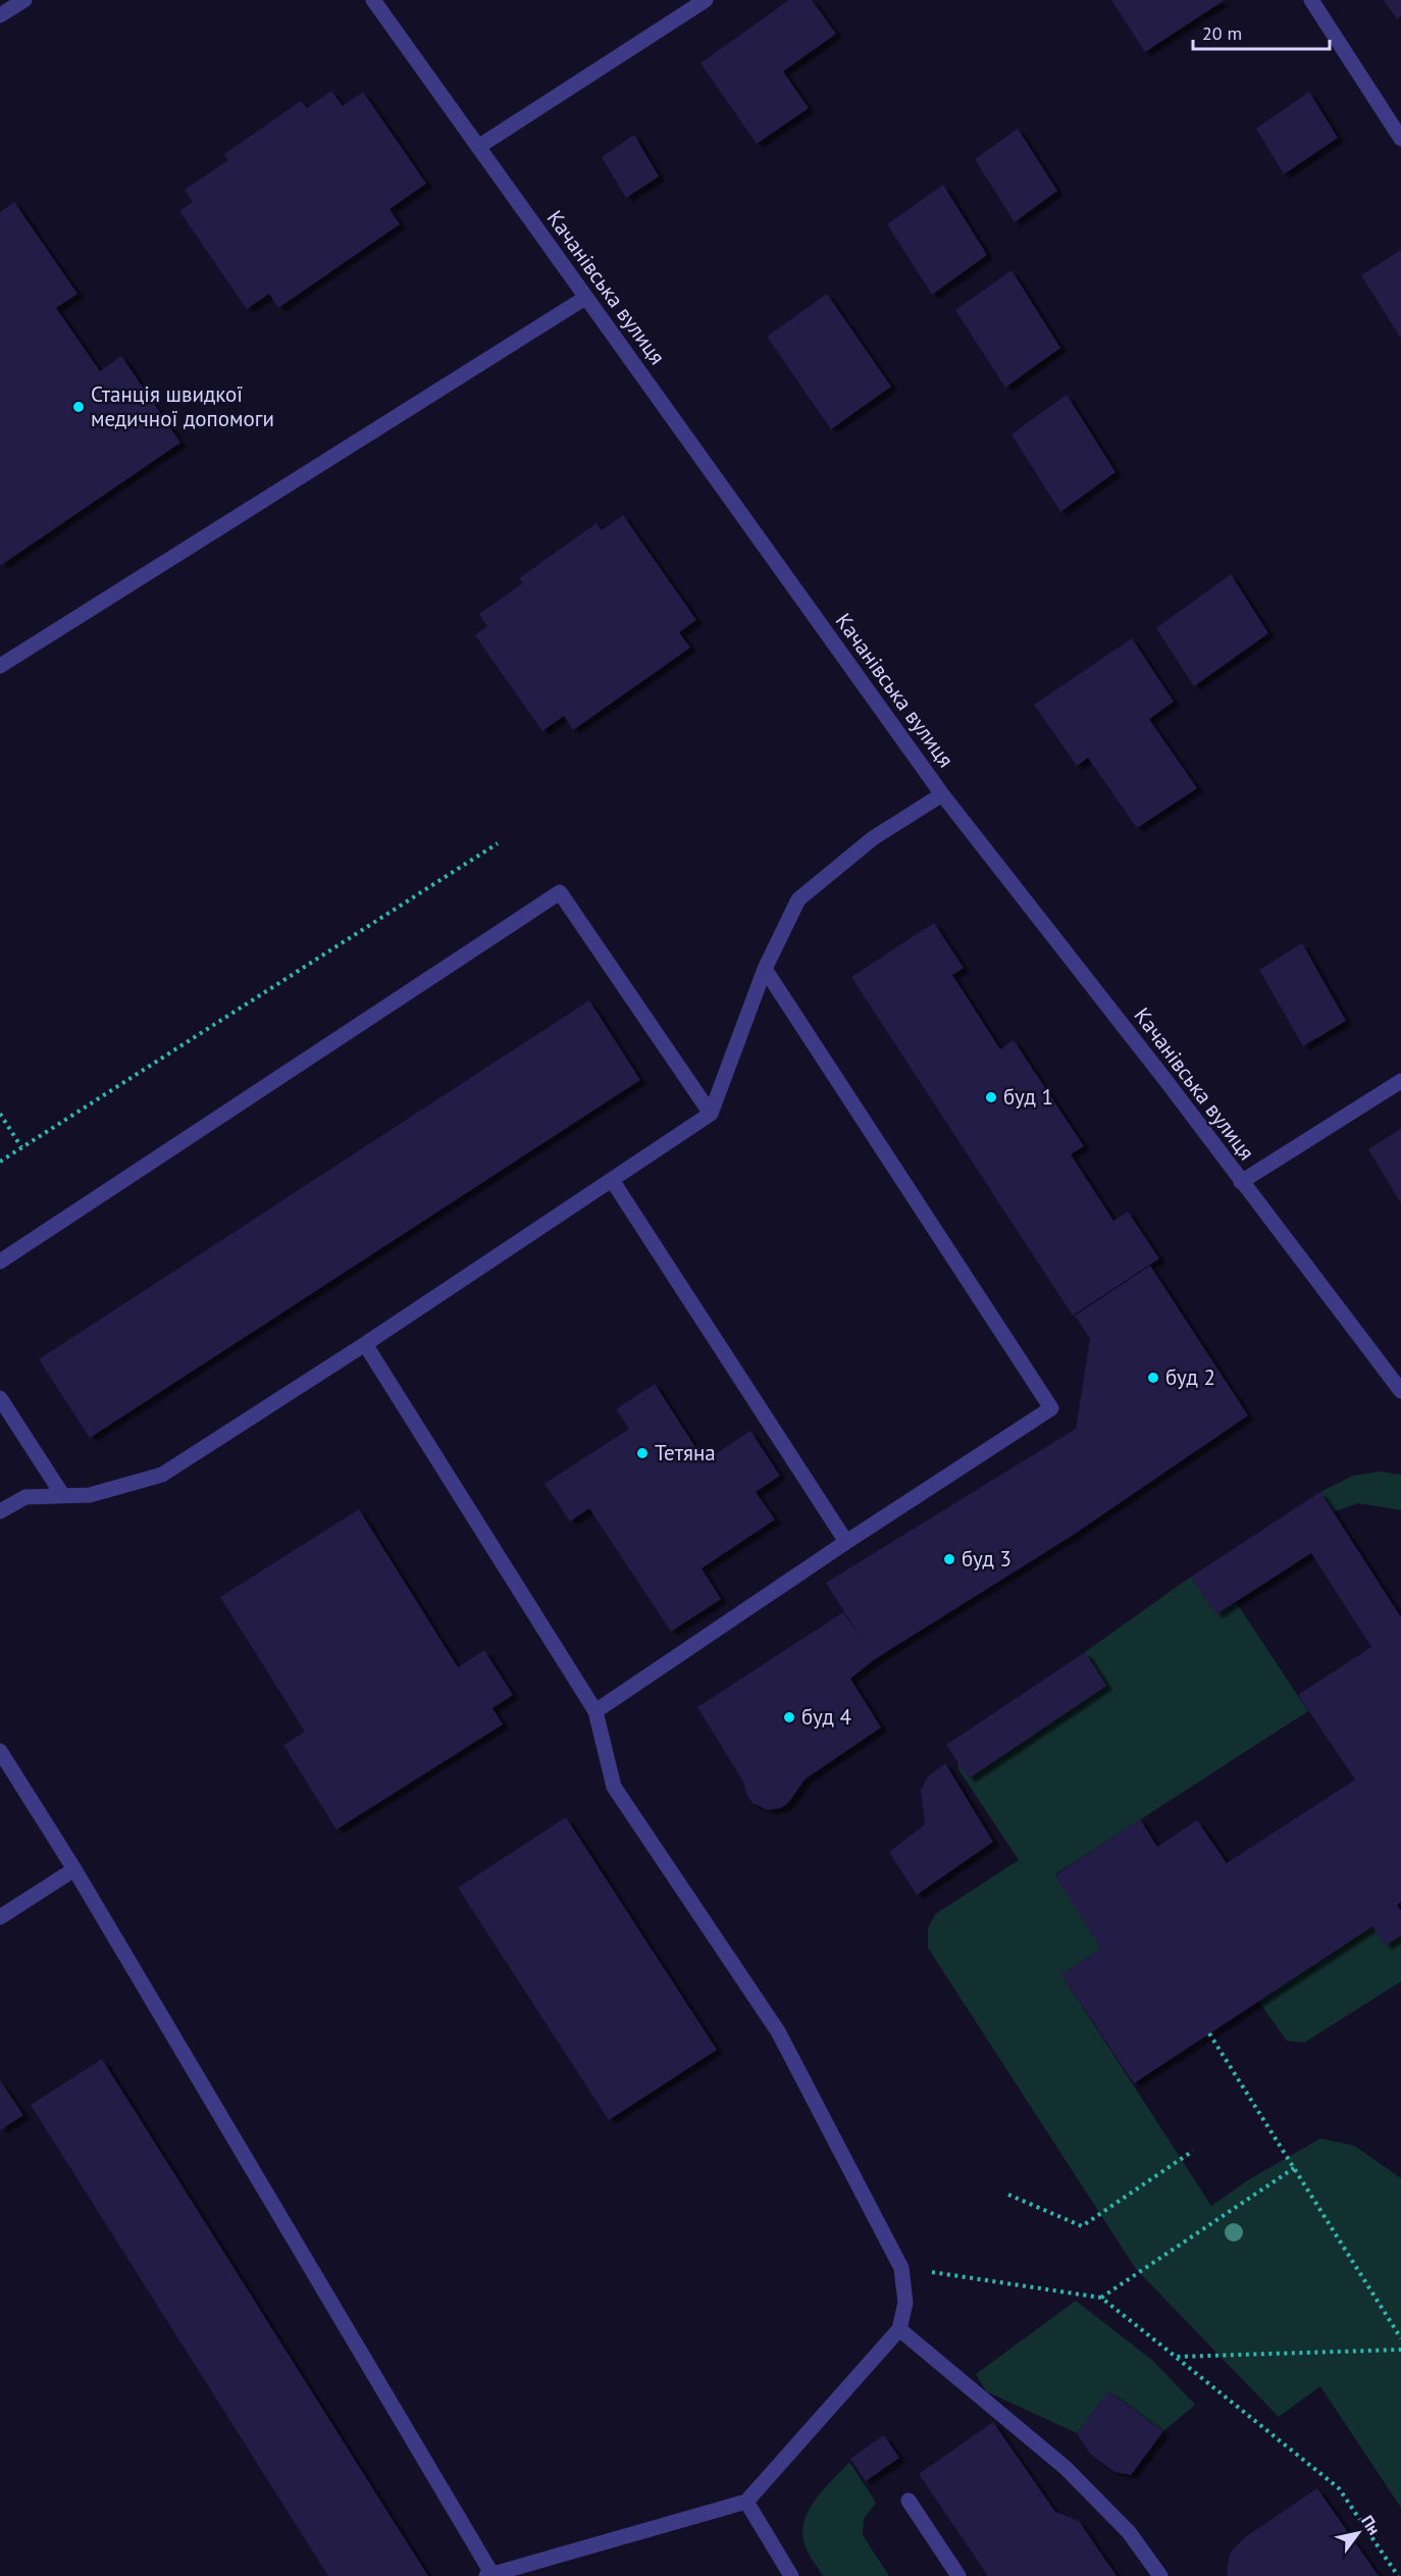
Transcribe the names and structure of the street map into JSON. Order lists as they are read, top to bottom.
{
  "streets": {
    "street": ["Качанівська вулиця"]
  },
  "places": [
    "Станція швидкої медичної допомоги",
    "буд 1",
    "буд 2",
    "Тетяна",
    "буд 3",
    "буд 4"
  ],
  "scale_bar": "20 m",
  "north": "top right"
}
